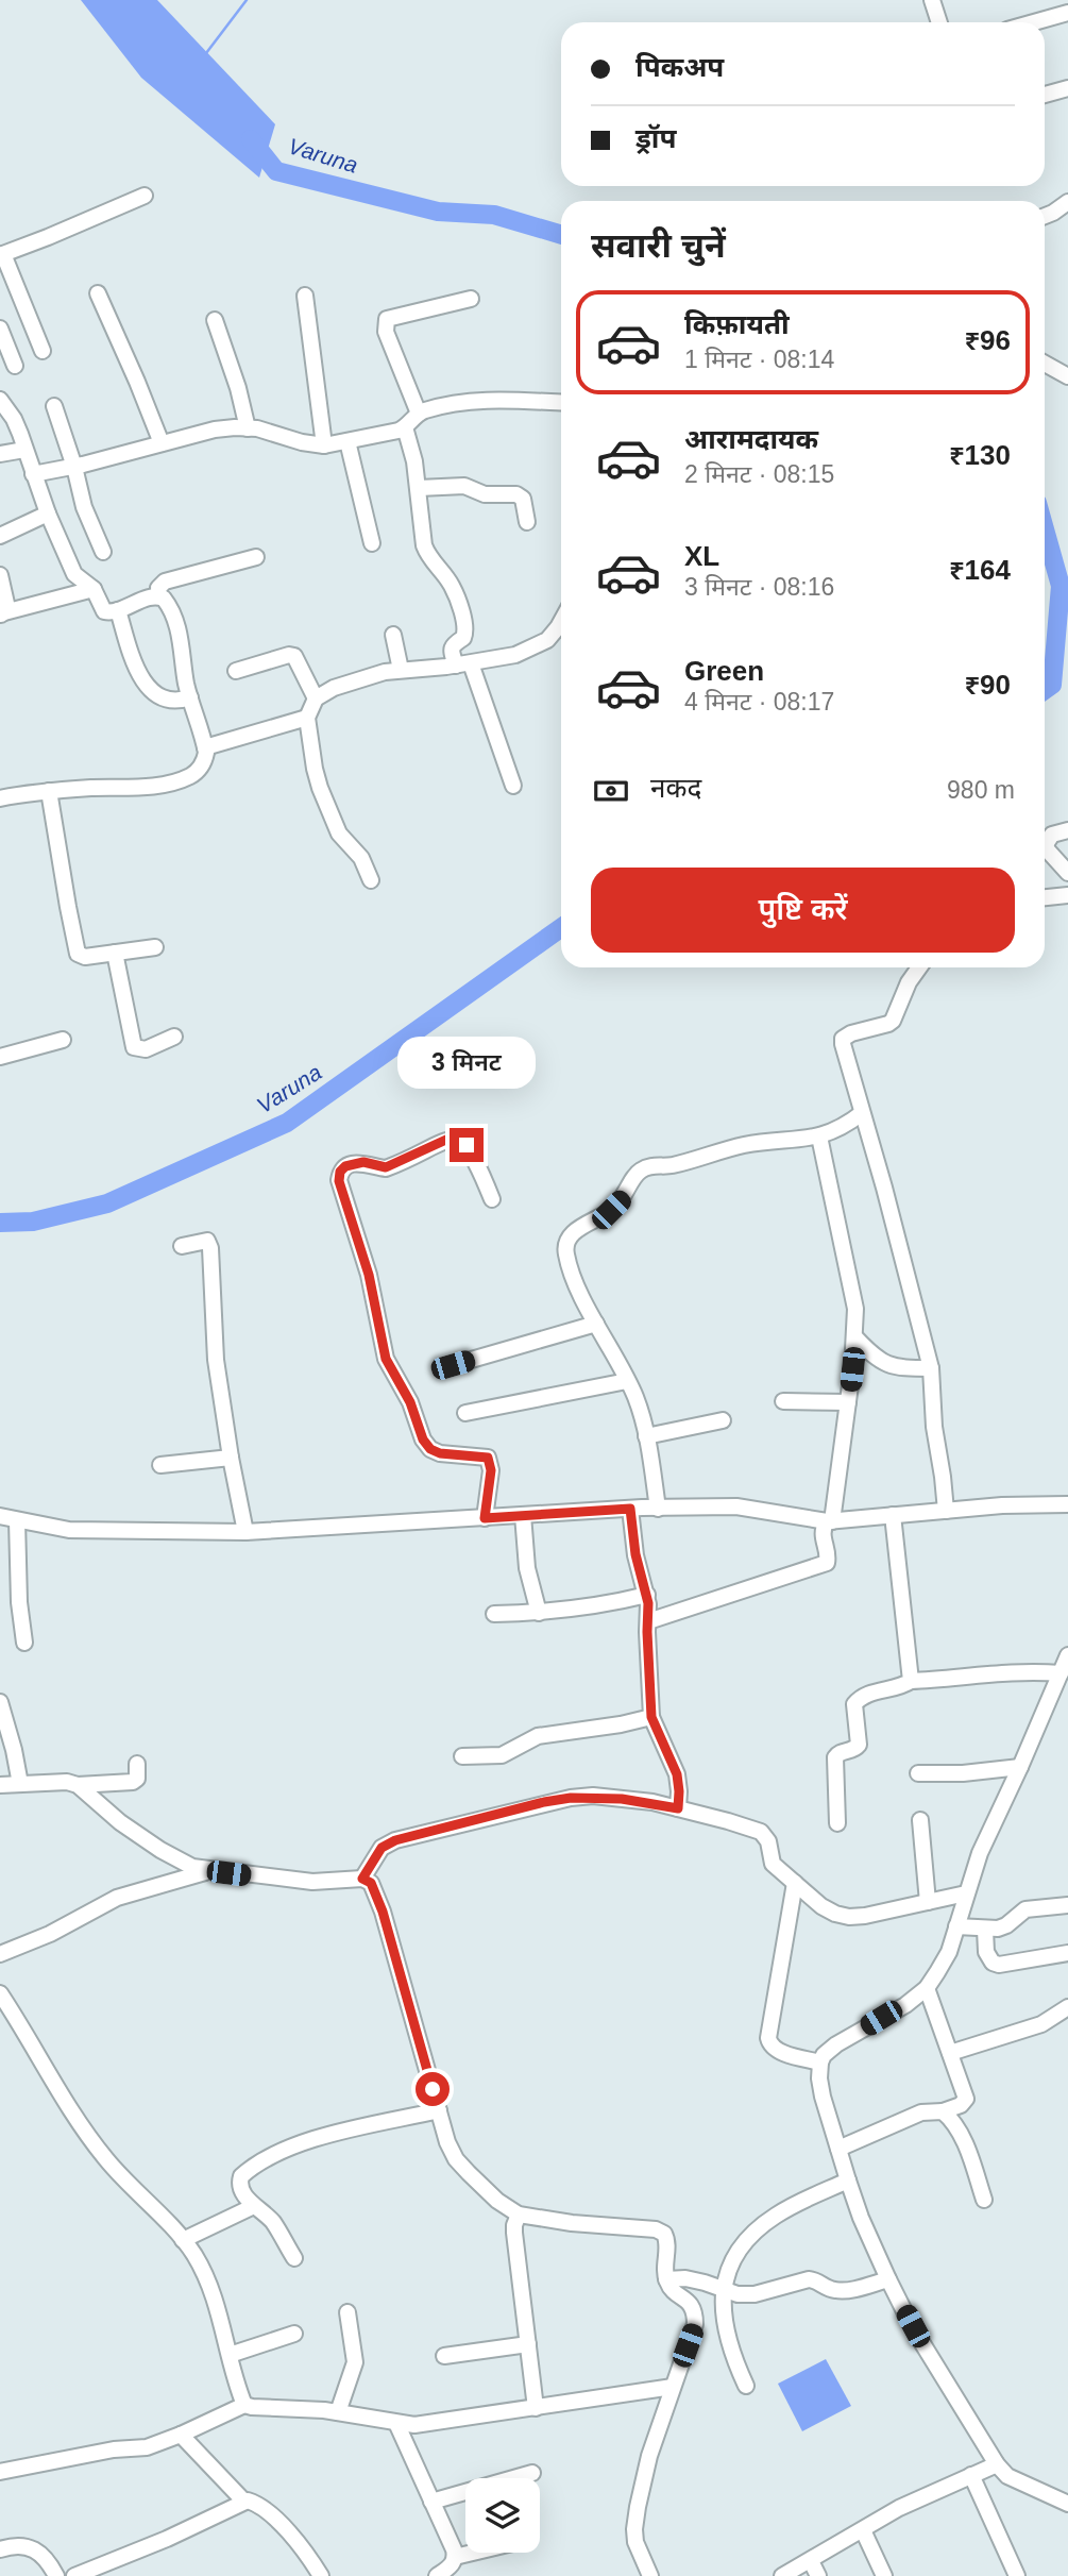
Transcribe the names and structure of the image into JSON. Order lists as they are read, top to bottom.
{
  "water": ["Varuna"],
  "page": {
    "banner": ["पिकअप", "ड्रॉप"],
    "heading": "सवारी चुनें",
    "list": [
      {
        "name": "किफ़ायती",
        "note": "1 मिनट · 08:14",
        "value": "₹96"
      },
      {
        "name": "आरामदायक",
        "note": "2 मिनट · 08:15",
        "value": "₹130"
      },
      {
        "name": "XL",
        "note": "3 मिनट · 08:16",
        "value": "₹164"
      },
      {
        "name": "Green",
        "note": "4 मिनट · 08:17",
        "value": "₹90"
      }
    ],
    "pay": ["नकद", "980 m"],
    "buttons": "पुष्टि करें",
    "bubble": "3 मिनट"
  }
}
